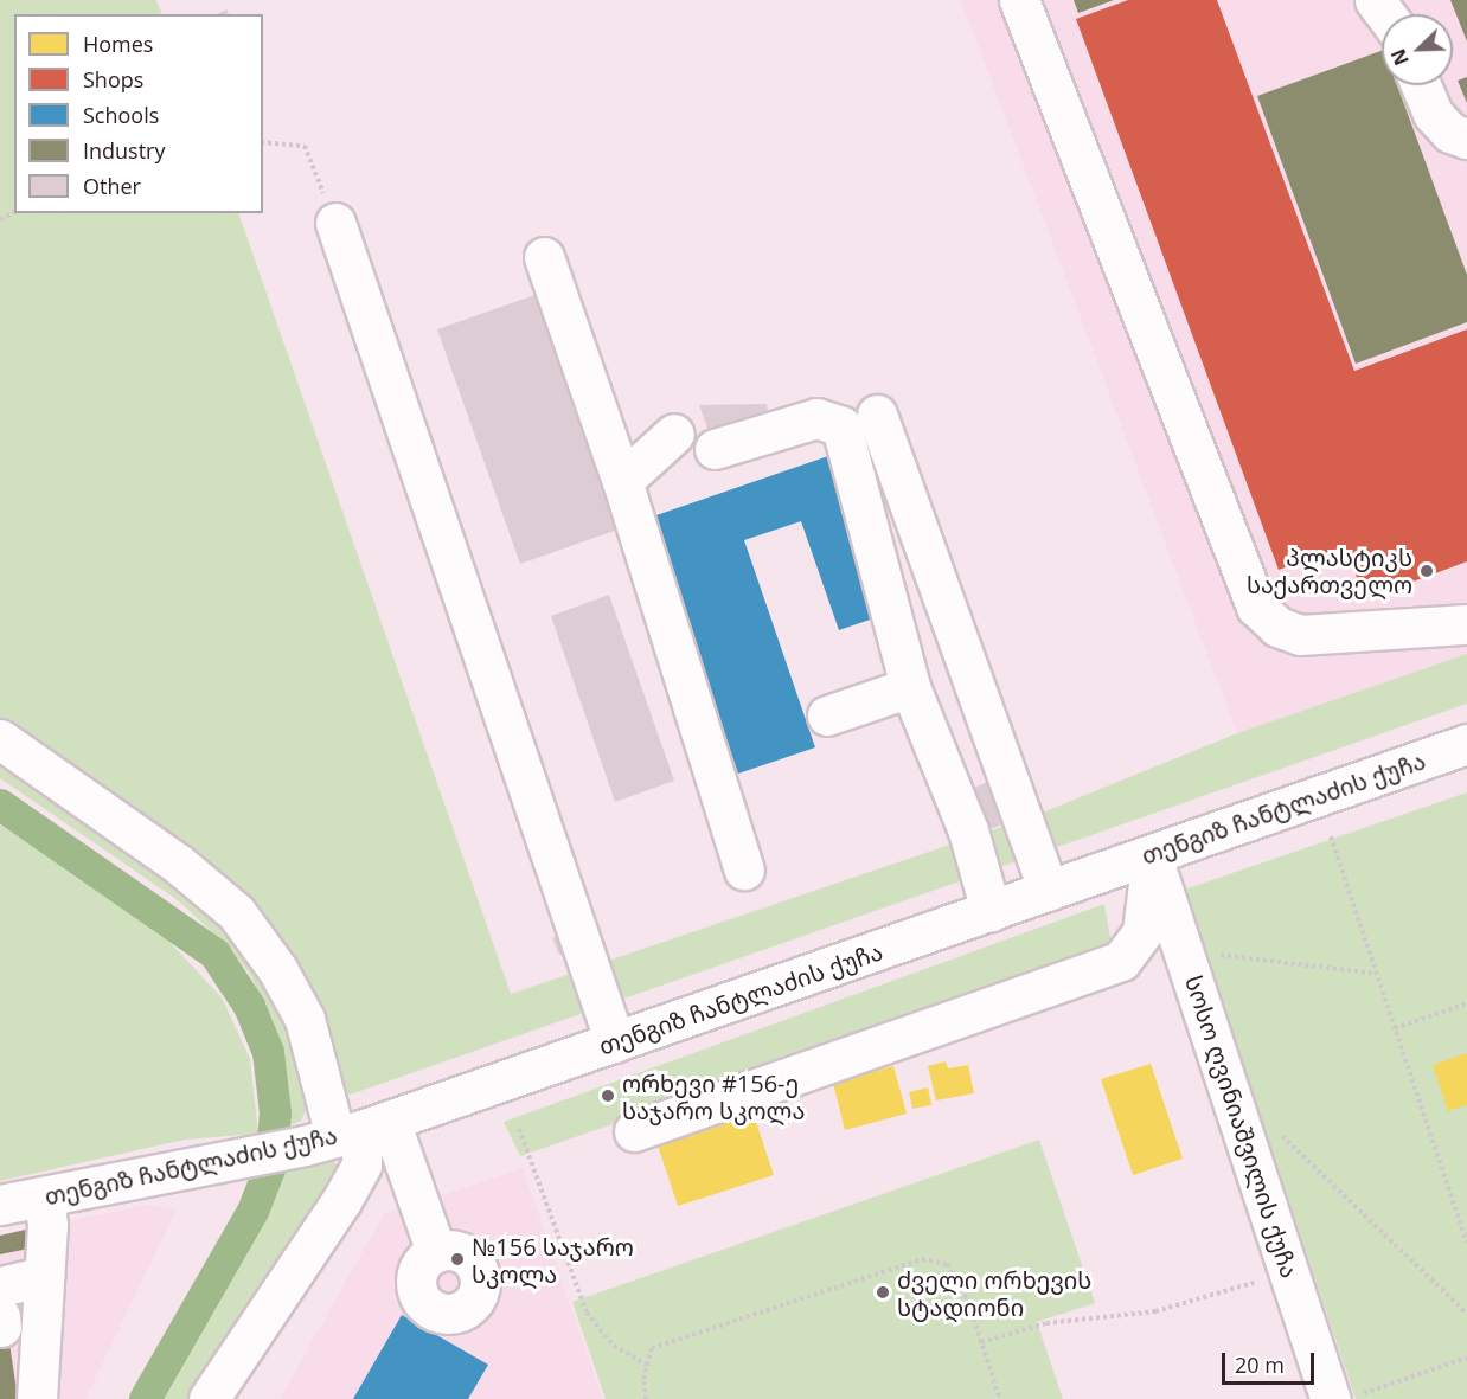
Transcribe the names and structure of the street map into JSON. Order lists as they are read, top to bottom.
{
  "streets": {
    "street": ["თენგიზ ჩანტლაძის ქუჩა", "სოსო ღვინიაშვილის ქუჩა"]
  },
  "crossings": [
    ["თენგიზ ჩანტლაძის ქუჩა", "სოსო ღვინიაშვილის ქუჩა"]
  ],
  "places": [
    "პლასტიკს საქართველო",
    "ორხევი #156-ე საჯარო სკოლა",
    "№156 საჯარო სკოლა",
    "ძველი ორხევის სტადიონი"
  ],
  "legend": [
    "Homes",
    "Shops",
    "Schools",
    "Industry",
    "Other"
  ],
  "scale_bar": "20 m",
  "north": "bottom left"
}
